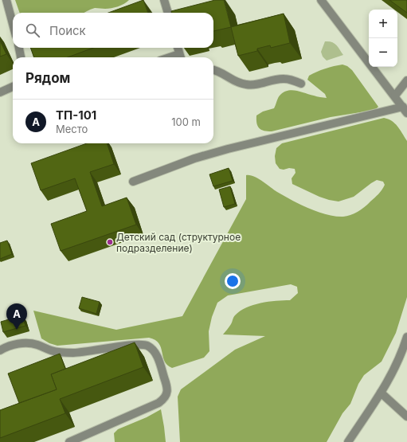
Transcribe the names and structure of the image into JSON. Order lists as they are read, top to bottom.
{
  "places": ["Детский сад (структурное подразделение)"],
  "page": {
    "map_buttons": ["+", "−"],
    "search": "Поиск",
    "heading": "Рядом",
    "list": [
      {
        "mark": "A",
        "name": "ТП-101",
        "note": "Место",
        "value": "100 m"
      }
    ],
    "pins": "A"
  }
}
